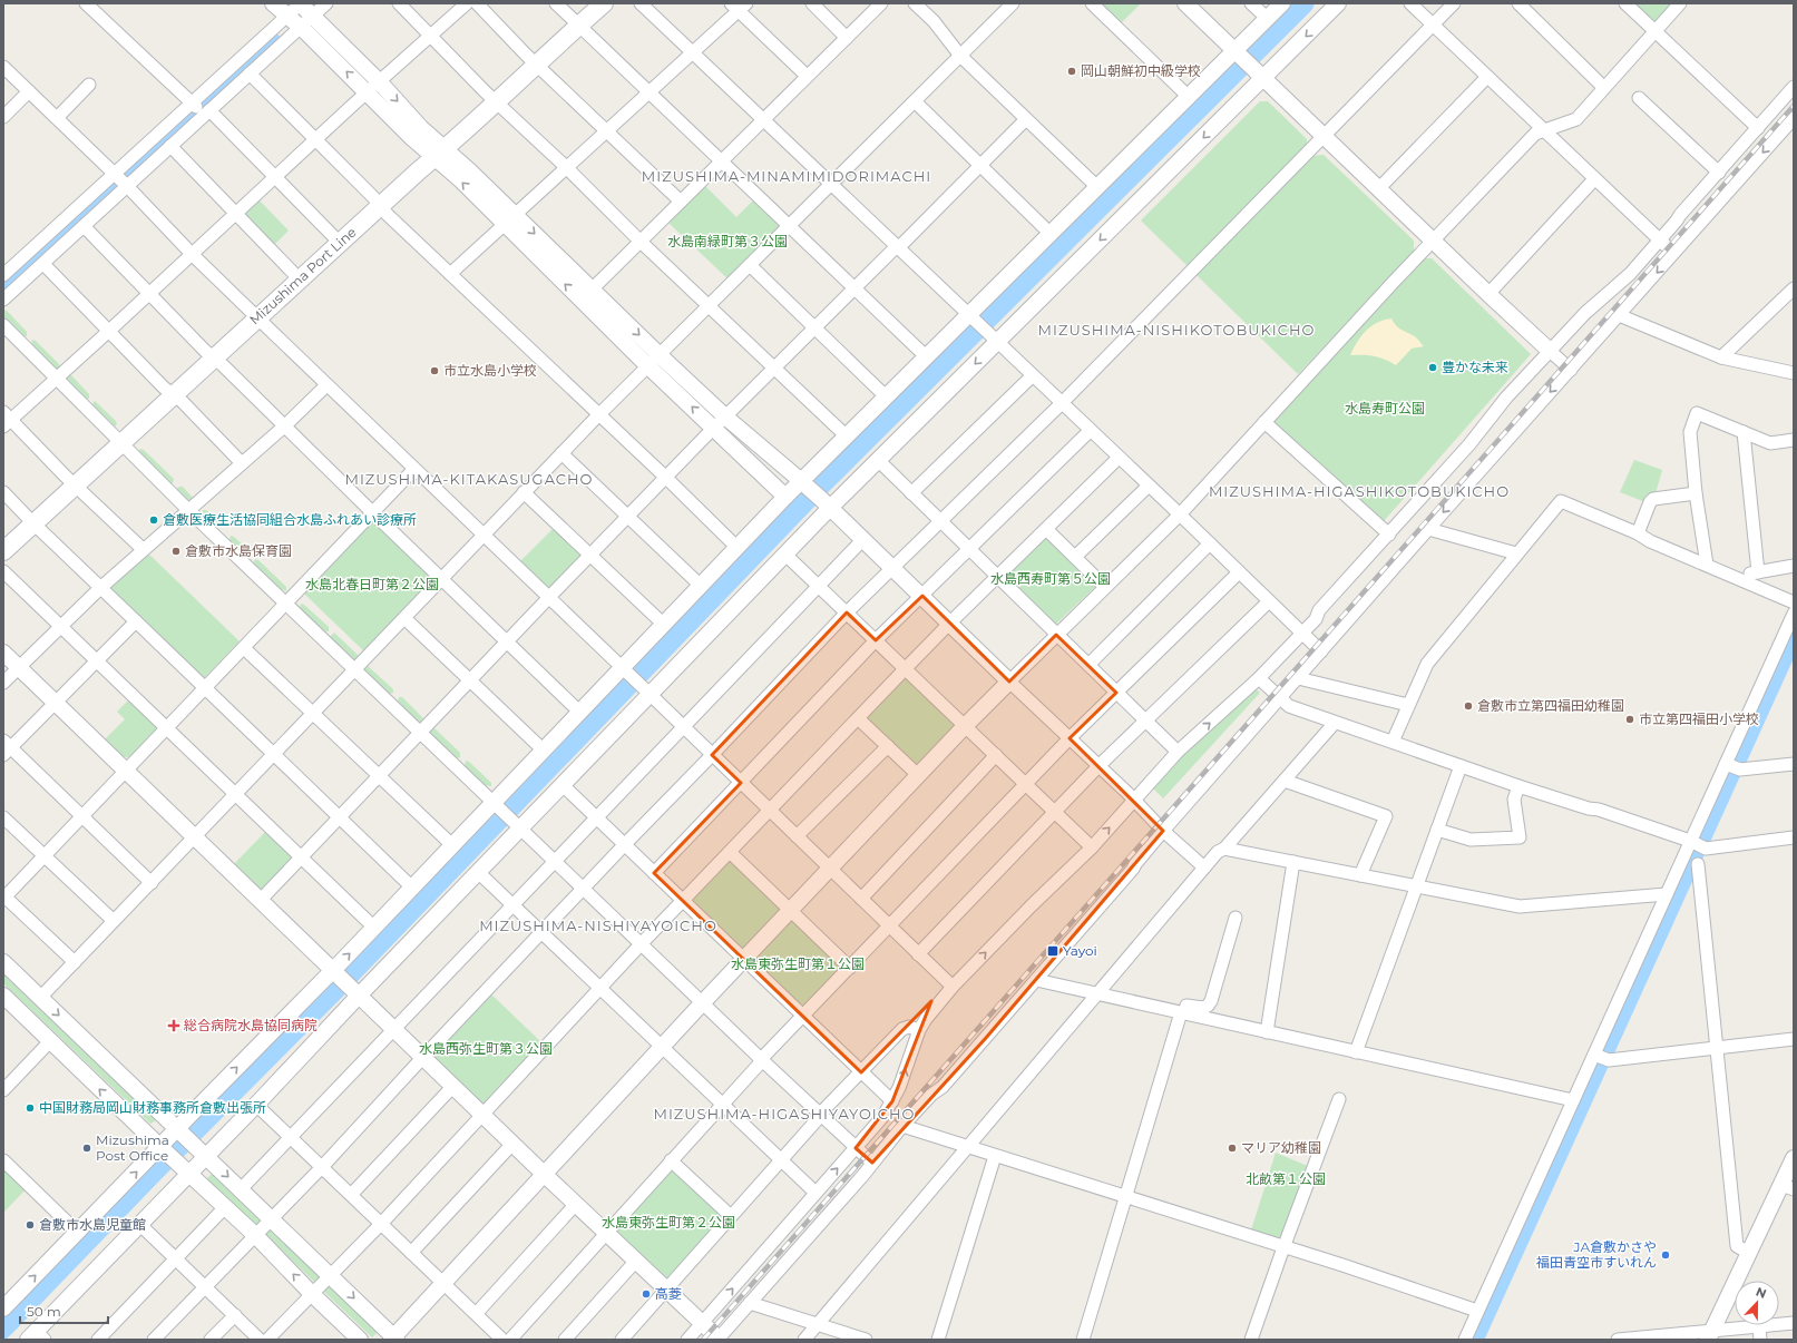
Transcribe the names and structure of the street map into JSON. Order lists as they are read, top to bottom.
{
  "streets": {
    "main road": ["Mizushima Port Line"]
  },
  "districts": [
    "MIZUSHIMA-MINAMIMIDORIMACHI",
    "MIZUSHIMA-NISHIKOTOBUKICHO",
    "MIZUSHIMA-KITAKASUGACHO",
    "MIZUSHIMA-HIGASHIKOTOBUKICHO",
    "MIZUSHIMA-NISHIYAYOICHO",
    "MIZUSHIMA-HIGASHIYAYOICHO"
  ],
  "parks": [
    "水島南緑町第３公園",
    "水島寿町公園",
    "水島西寿町第５公園",
    "水島北春日町第２公園",
    "水島東弥生町第１公園",
    "水島西弥生町第３公園",
    "北畝第１公園",
    "水島東弥生町第２公園"
  ],
  "places": {
    "other": [
      "岡山朝鮮初中級学校",
      "豊かな未来",
      "市立水島小学校",
      "倉敷医療生活協同組合水島ふれあい診療所",
      "倉敷市水島保育園",
      "倉敷市立第四福田幼稚園",
      "市立第四福田小学校",
      "中国財務局岡山財務事務所倉敷出張所",
      "Mizushima Post Office",
      "マリア幼稚園",
      "倉敷市水島児童館",
      "JA倉敷かさや 福田青空市すいれん",
      "高菱"
    ],
    "transit": ["Yayoi"],
    "health": ["総合病院水島協同病院"]
  },
  "scale_bar": "50 m",
  "north": "top"
}
